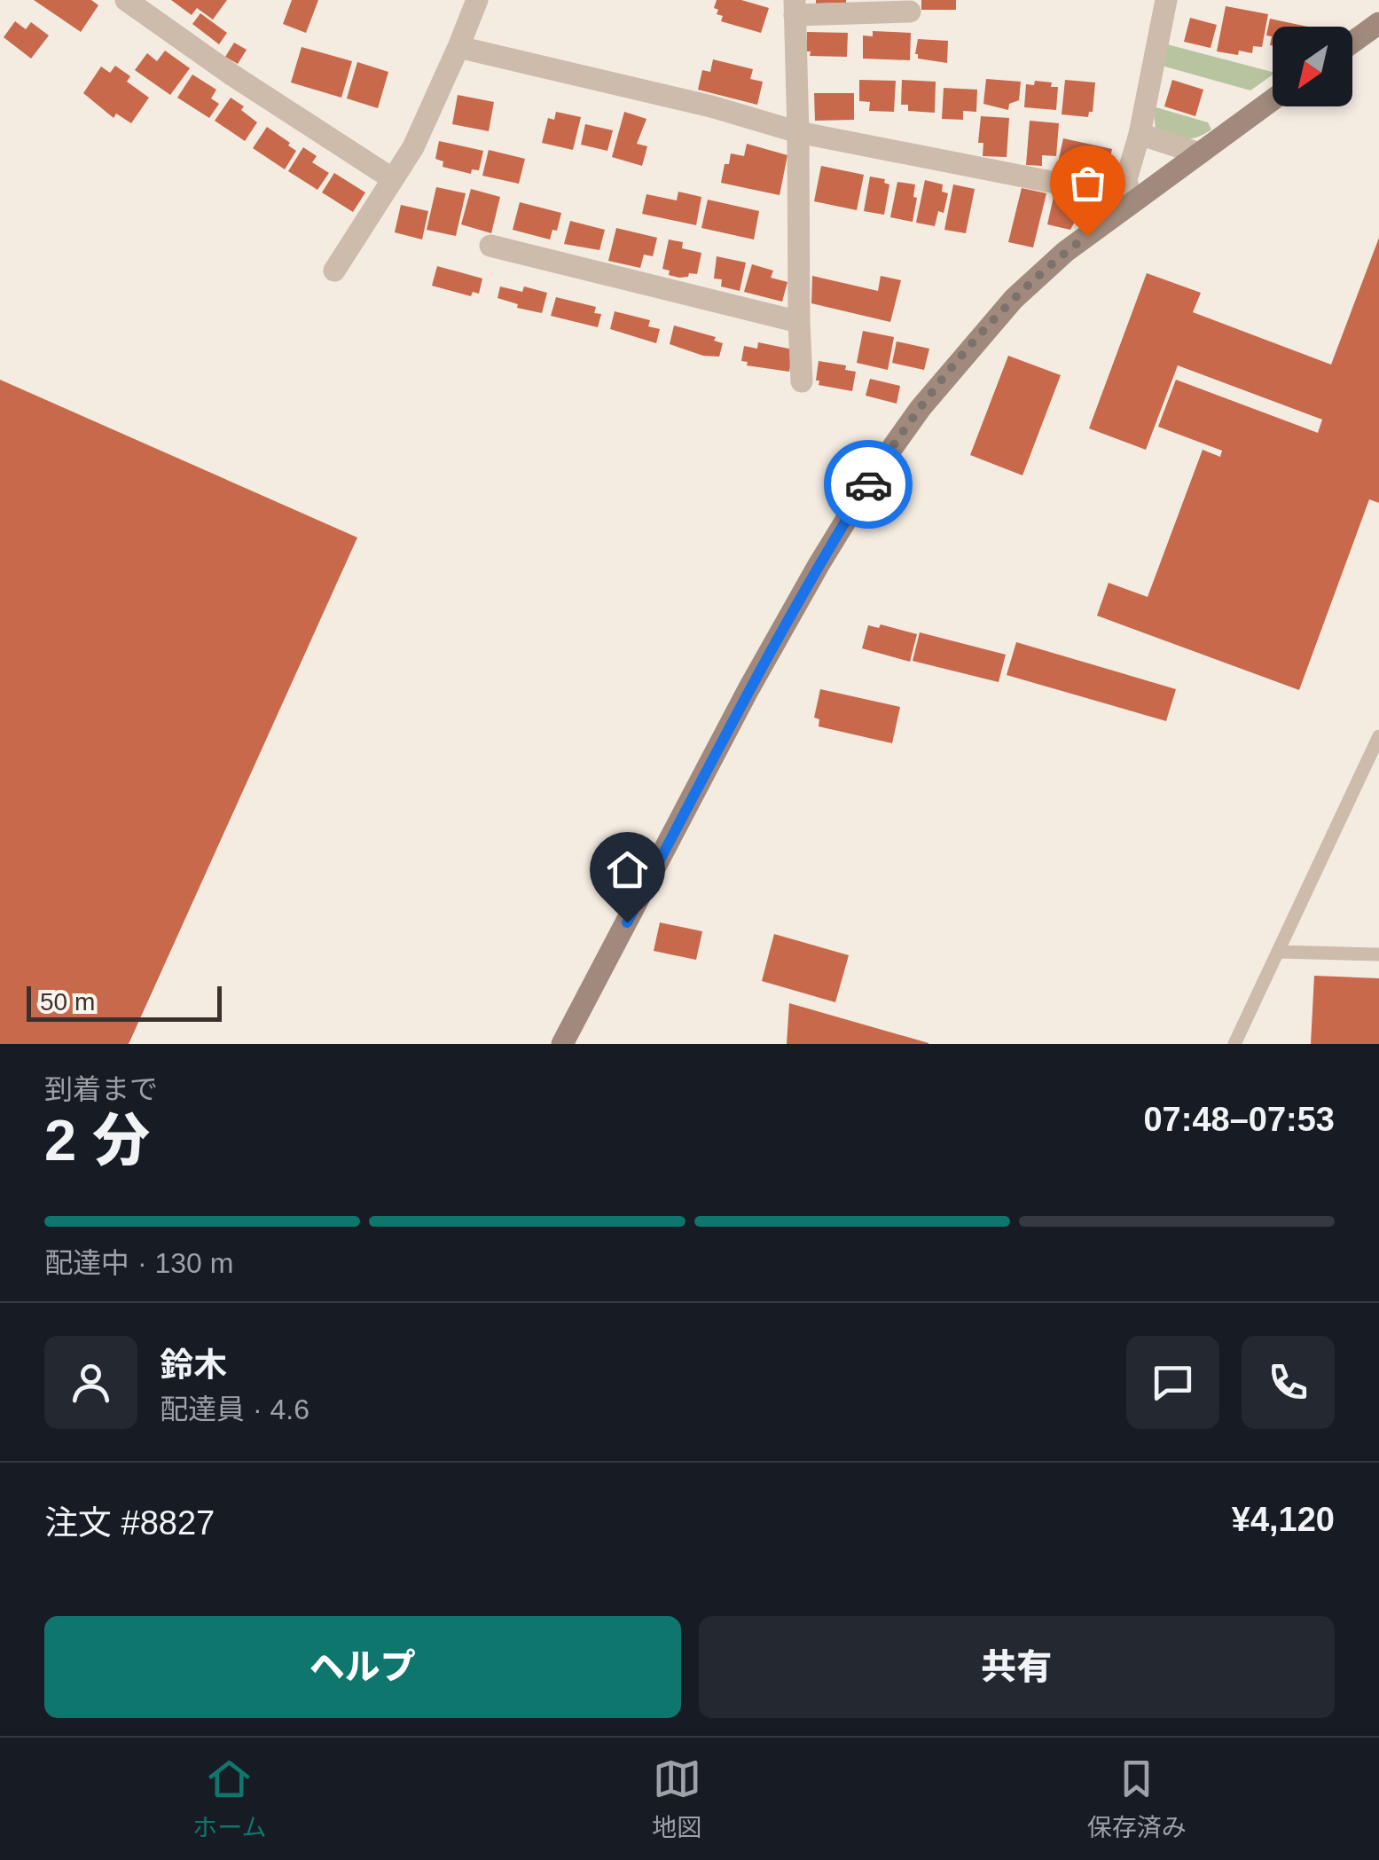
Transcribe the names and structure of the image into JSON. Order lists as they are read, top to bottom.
{
  "scale_bar": "50 m",
  "north": "bottom left",
  "page": {
    "scale": "50 m",
    "heading": ["2 分", "到着まで", "07:48–07:53"],
    "panel": [
      "鈴木",
      "配達員 · 4.6",
      "注文 #8827",
      "¥4,120"
    ],
    "bar": "配達中 · 130 m",
    "buttons": ["ヘルプ", "共有"],
    "tabs": ["ホーム", "地図", "保存済み"]
  }
}
